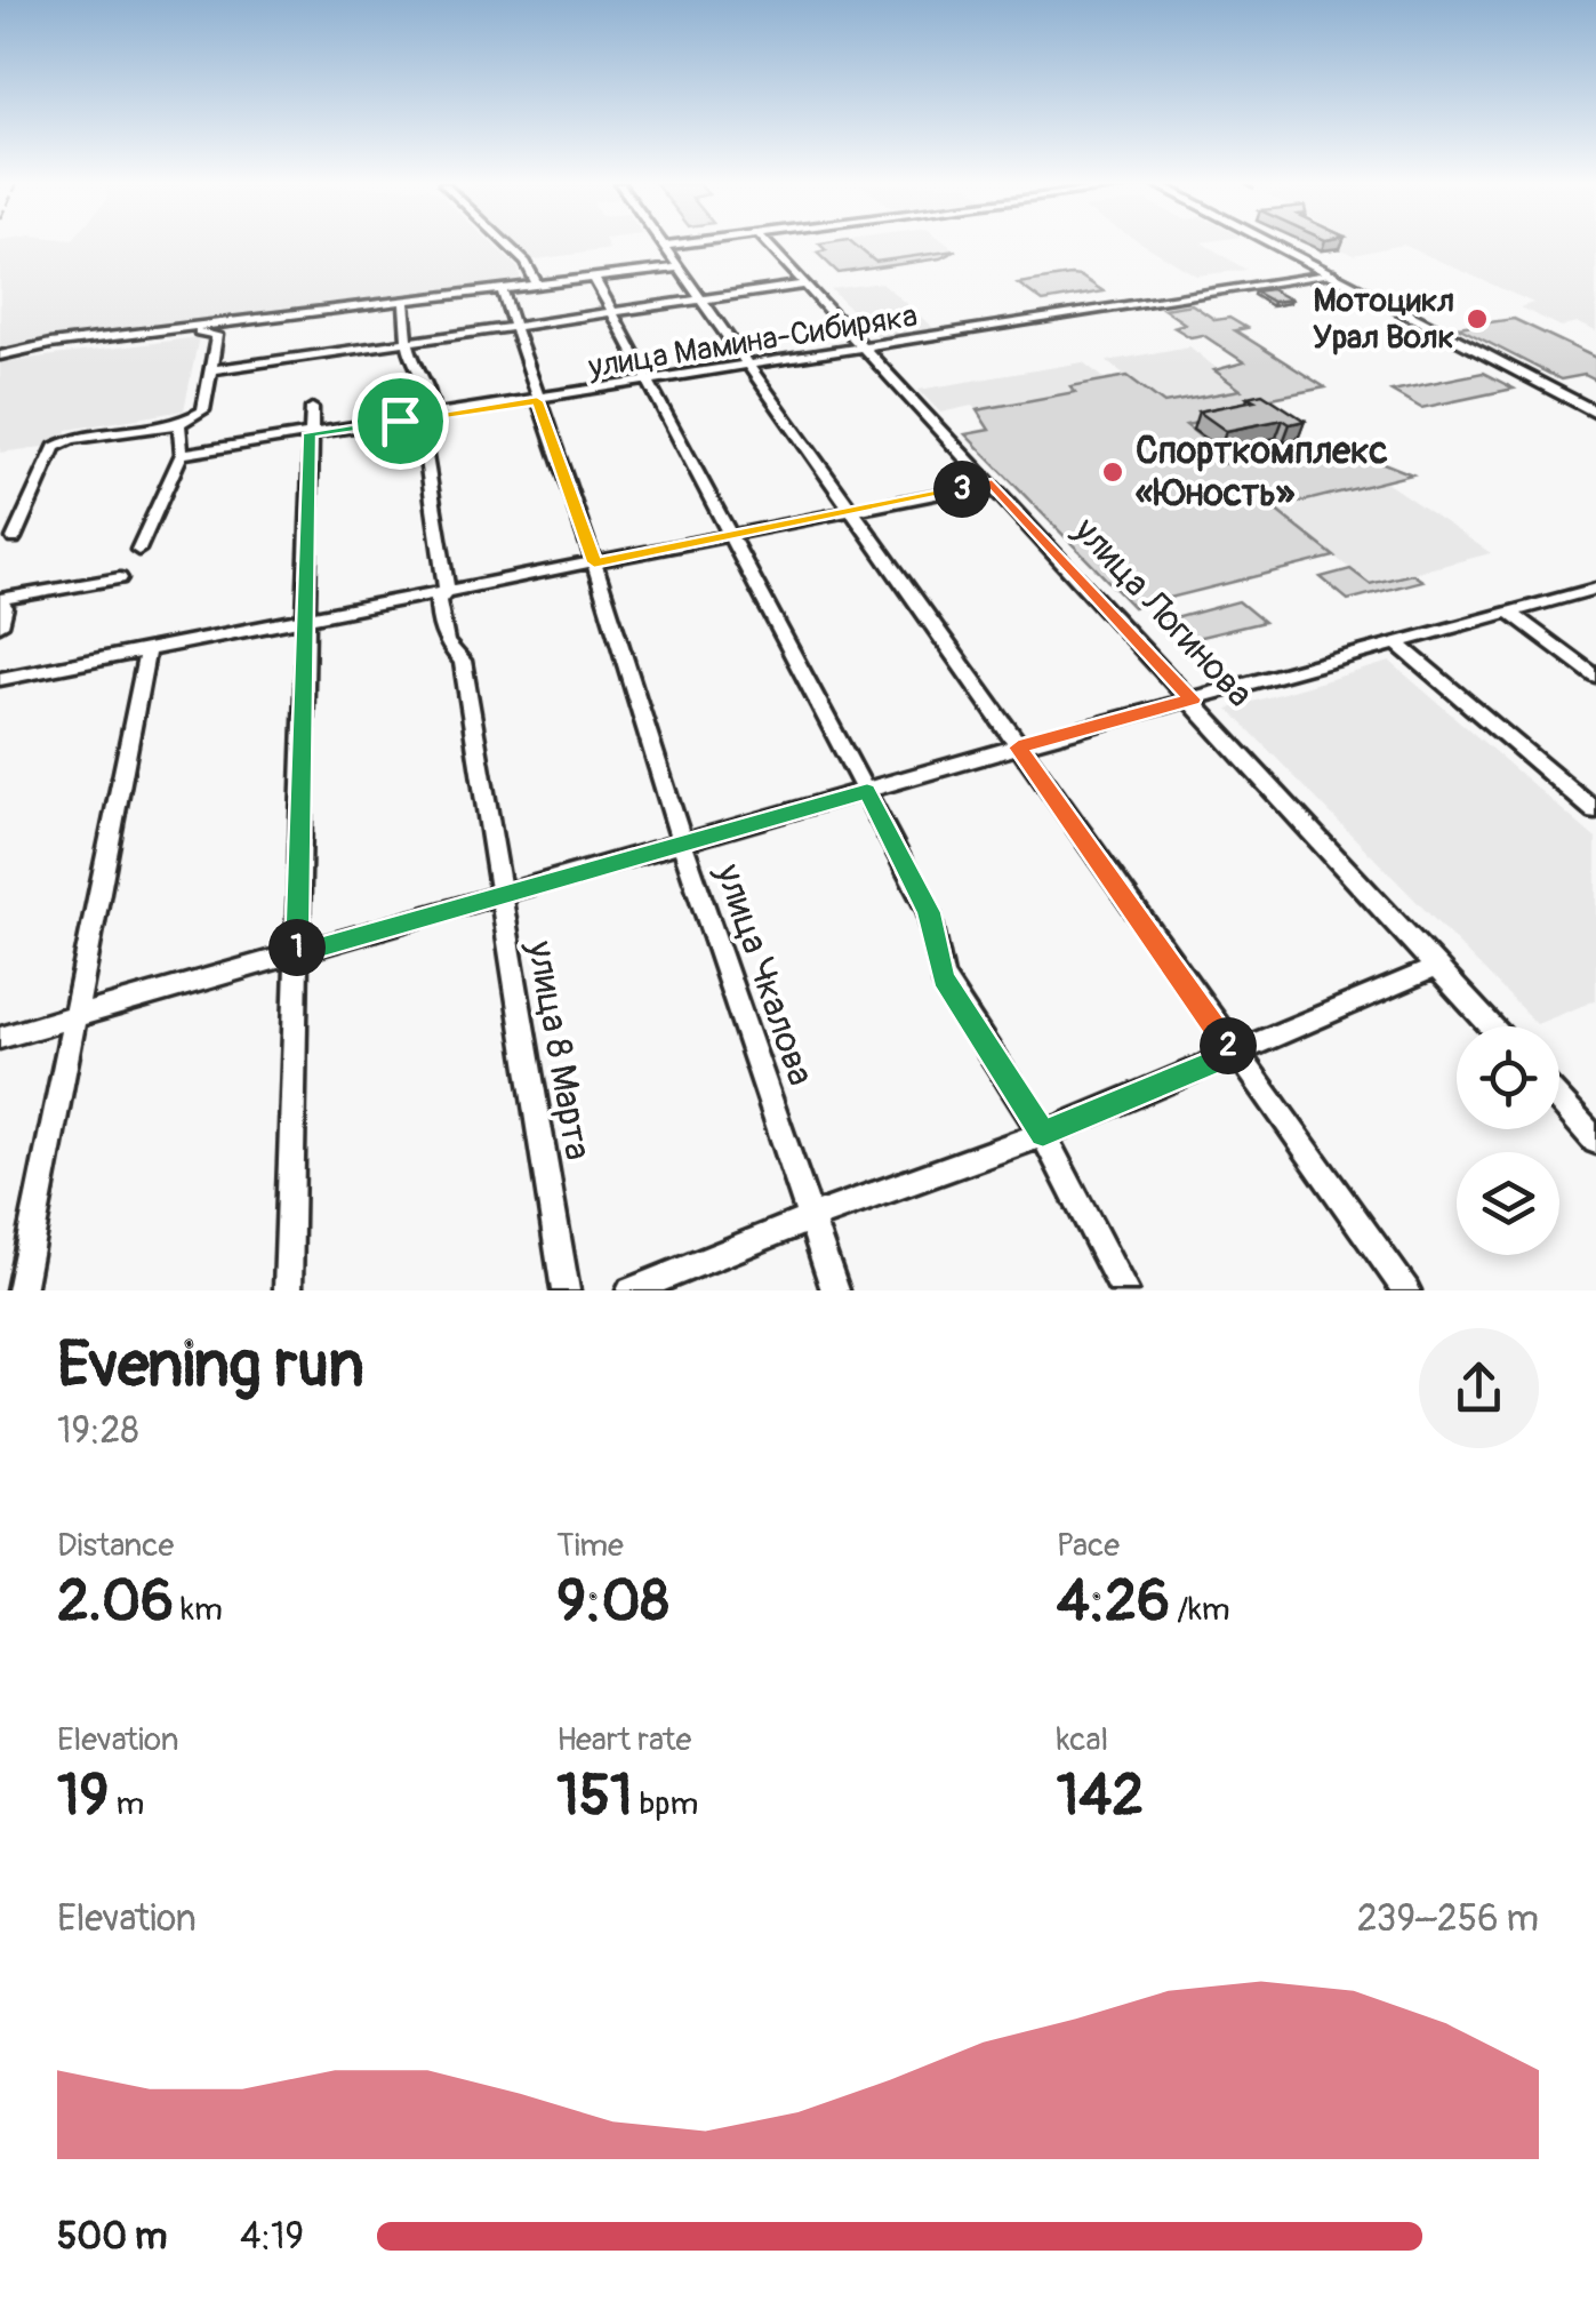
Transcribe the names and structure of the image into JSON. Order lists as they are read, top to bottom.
{
  "streets": {
    "street": [
      "улица Мамина-Сибиряка",
      "улица Логинова",
      "улица Чкалова",
      "улица 8 Марта"
    ]
  },
  "crossings": [
    ["улица Мамина-Сибиряка", "улица Логинова"],
    ["улица Мамина-Сибиряка", "улица Чкалова"],
    ["улица Мамина-Сибиряка", "улица 8 Марта"]
  ],
  "places": ["Мотоцикл Урал Волк", "Спорткомплекс «Юность»"],
  "page": {
    "pins": ["3", "1", "2"],
    "heading": ["Evening run", "19:28"],
    "stats": [
      ["Distance", "2.06 km"],
      ["Time", "9:08"],
      ["Pace", "4:26 /km"],
      ["Elevation", "19 m"],
      ["Heart rate", "151 bpm"],
      ["kcal", "142"]
    ],
    "chart": ["Elevation", "239–256 m"],
    "list": [
      {
        "name": "500 m",
        "note": "4:19"
      }
    ]
  }
}
